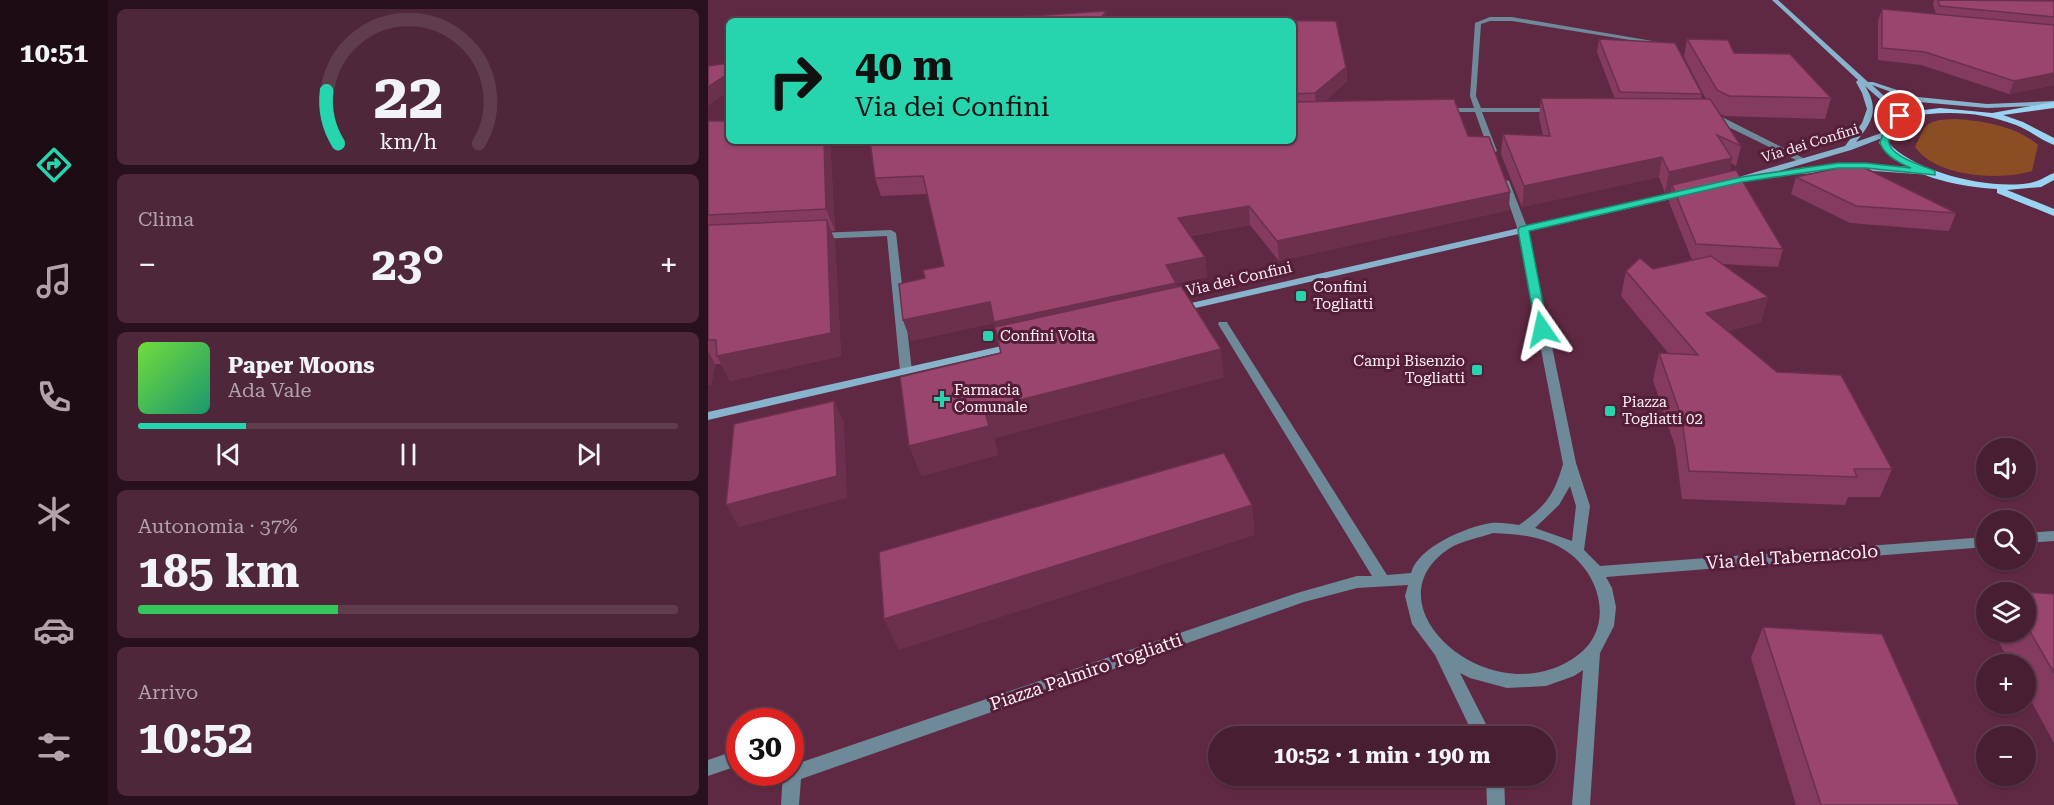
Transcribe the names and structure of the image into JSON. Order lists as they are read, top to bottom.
{
  "streets": {
    "main road": ["Via dei Confini"],
    "street": ["Via del Tabernacolo", "Piazza Palmiro Togliatti"]
  },
  "crossings": [
    ["Via del Tabernacolo", "Piazza Palmiro Togliatti"]
  ],
  "places": {
    "transit": [
      "Confini Togliatti",
      "Confini Volta",
      "Campi Bisenzio Togliatti",
      "Piazza Togliatti 02"
    ],
    "health": ["Farmacia Comunale"]
  },
  "page": {
    "tabs": "10:51",
    "turn": ["40 m", "Via dei Confini"],
    "tile": [
      "Clima",
      ["Autonomia · 37%", "185 km"],
      ["Arrivo", "10:52"]
    ],
    "heat": ["−", "23°", "+"],
    "song": ["Paper Moons", "Ada Vale"],
    "map_buttons": ["+", "−"],
    "limit": "30",
    "trip": "10:52 · 1 min · 190 m",
    "gauge": ["22", "km/h"]
  }
}
